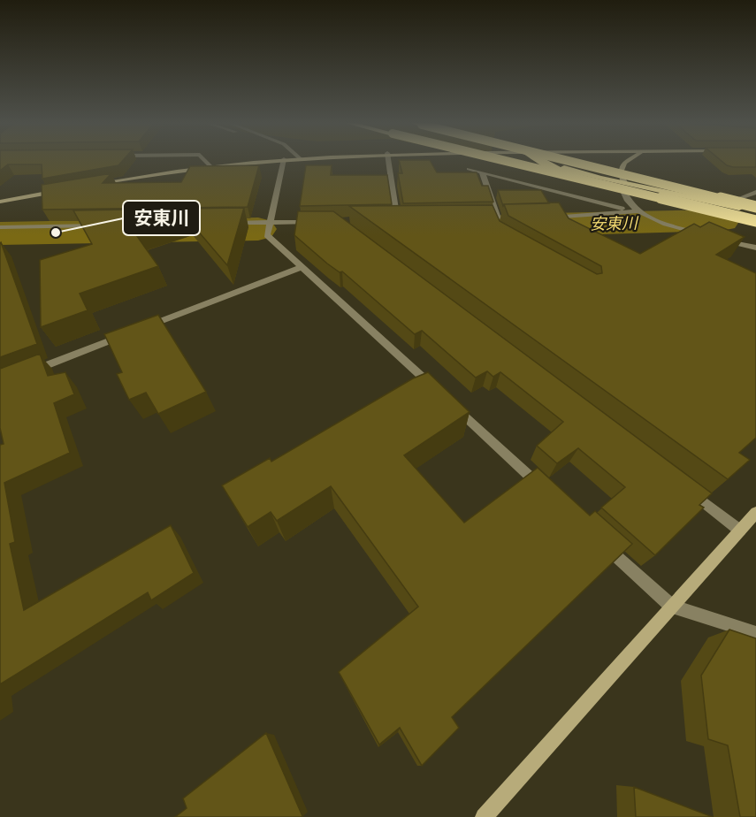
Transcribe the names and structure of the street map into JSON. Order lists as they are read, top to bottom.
{
  "water": ["安東川"],
  "places": ["安東川"]
}
